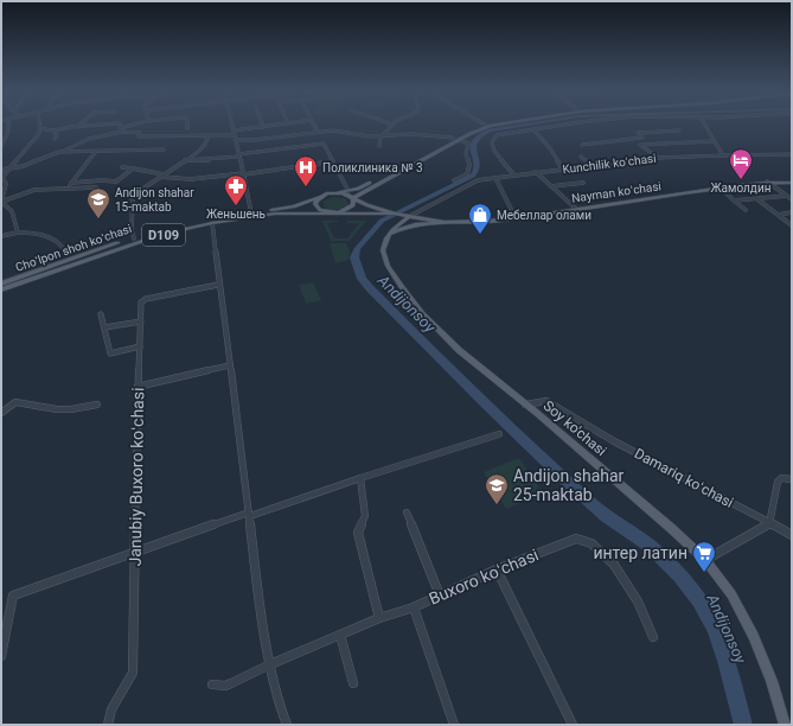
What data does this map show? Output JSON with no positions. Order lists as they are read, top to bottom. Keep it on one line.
{"streets":{"main road":["Nayman koʻchasi","D109","Choʻlpon shoh koʻchasi","Soy ko'chasi"],"street":["Kunchilik koʻchasi","Janubiy Buxoro koʻchasi","Damariq koʻchasi","Buxoro koʻchasi"]},"crossings":[["D109","Choʻlpon shoh koʻchasi"],["Soy ko'chasi","Damariq koʻchasi"]],"water":["Andijonsoy"],"places":{"hotel":["Жамолдин"],"hospital":["Поликлиника № 3"],"pharmacy":["Женьшень"],"school or university":["Andijon shahar 15-maktab","Andijon shahar 25-maktab"],"shop":["Мебеллар олами"],"supermarket":["интер латин"]}}
